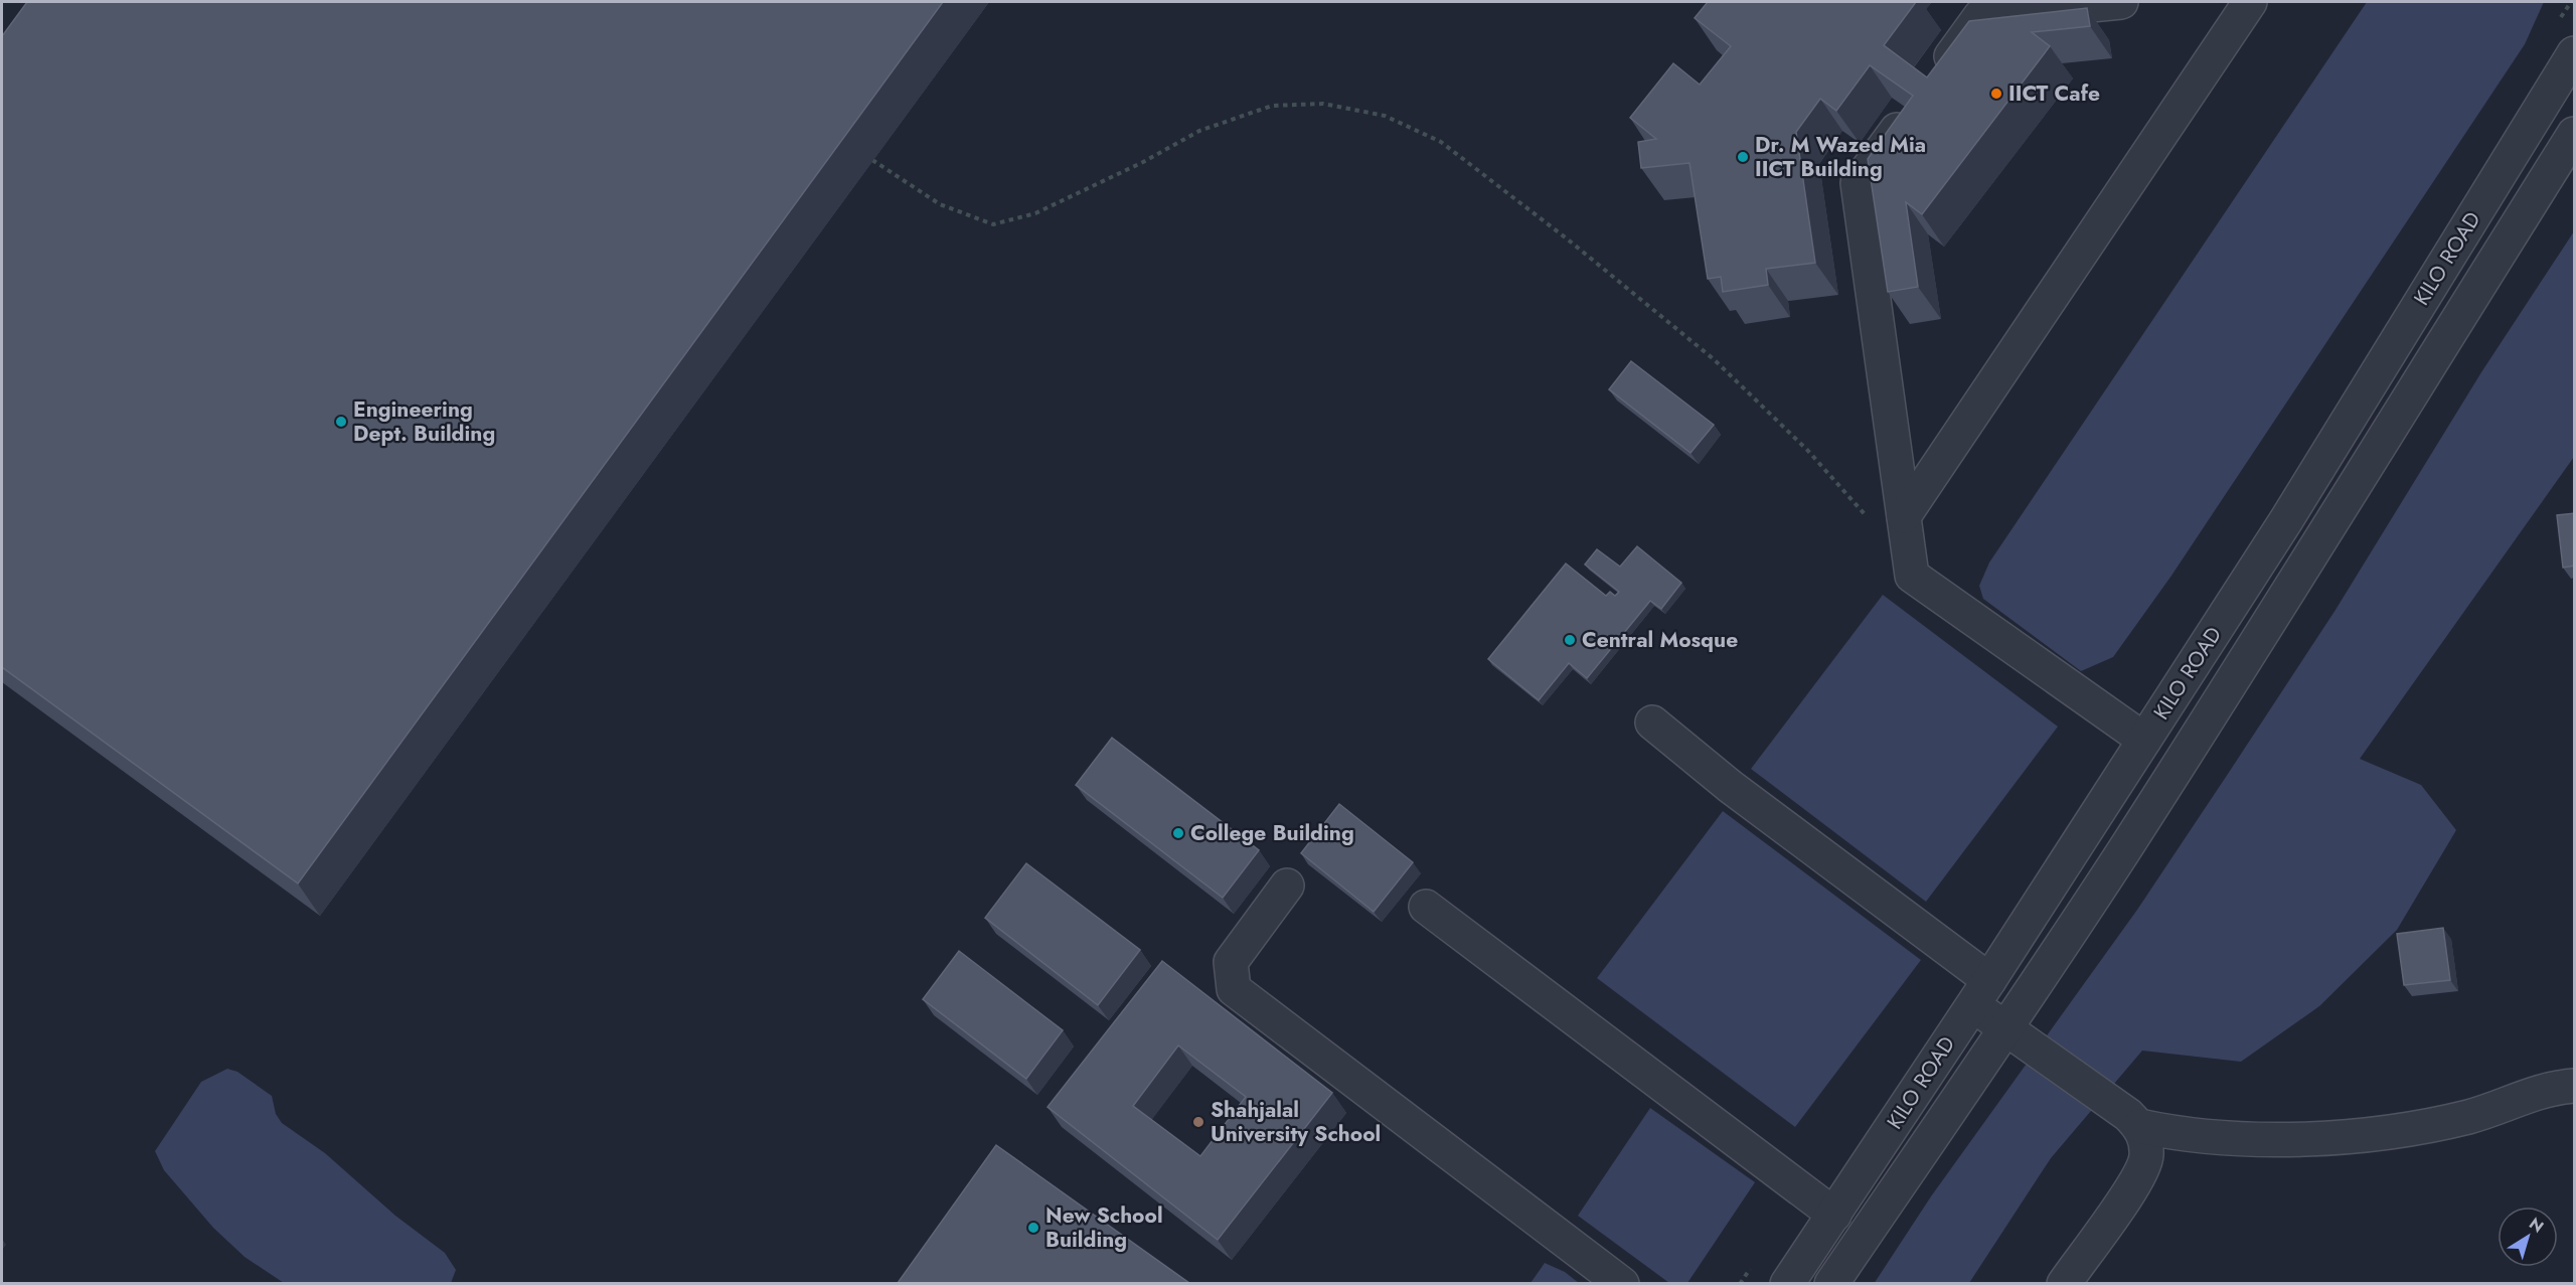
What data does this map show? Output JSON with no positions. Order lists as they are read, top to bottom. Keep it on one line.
{"streets":{"street":["KILO ROAD"]},"places":["IICT Cafe","Dr. M Wazed Mia IICT Building","Engineering Dept. Building","Central Mosque","College Building","Shahjalal University School","New School Building"],"north":"top right"}
